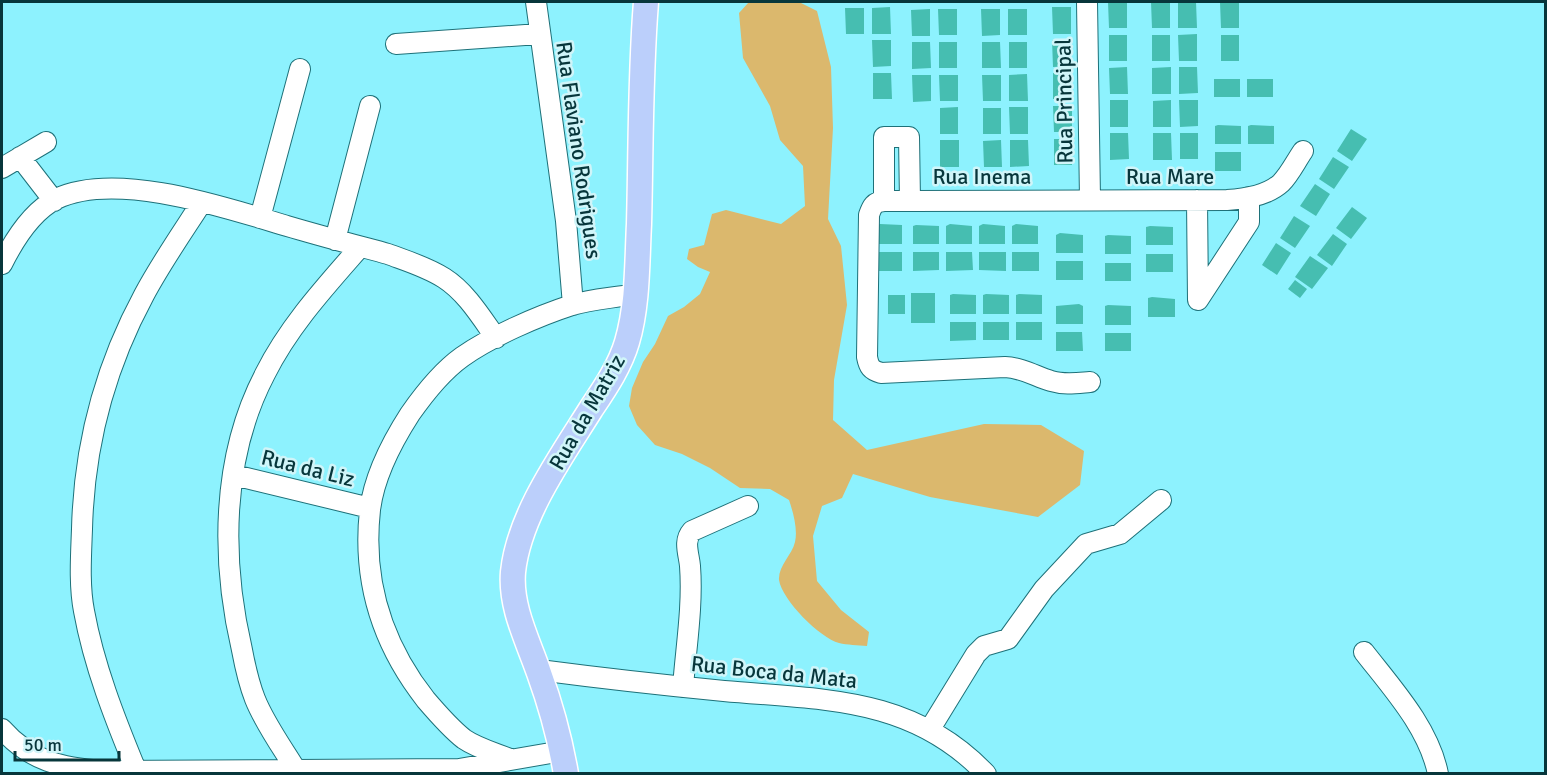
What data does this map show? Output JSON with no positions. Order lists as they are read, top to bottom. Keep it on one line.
{"streets":{"main road":["Rua da Matriz"],"street":["Rua Principal","Rua Flaviano Rodrigues","Rua Inema","Rua Mare","Rua da Liz","Rua Boca da Mata"]},"crossings":[["Rua Principal","Rua Inema"],["Rua Principal","Rua Mare"],["Rua Inema","Rua Mare"],["Rua da Matriz","Rua Boca da Mata"]],"scale_bar":"50 m"}
